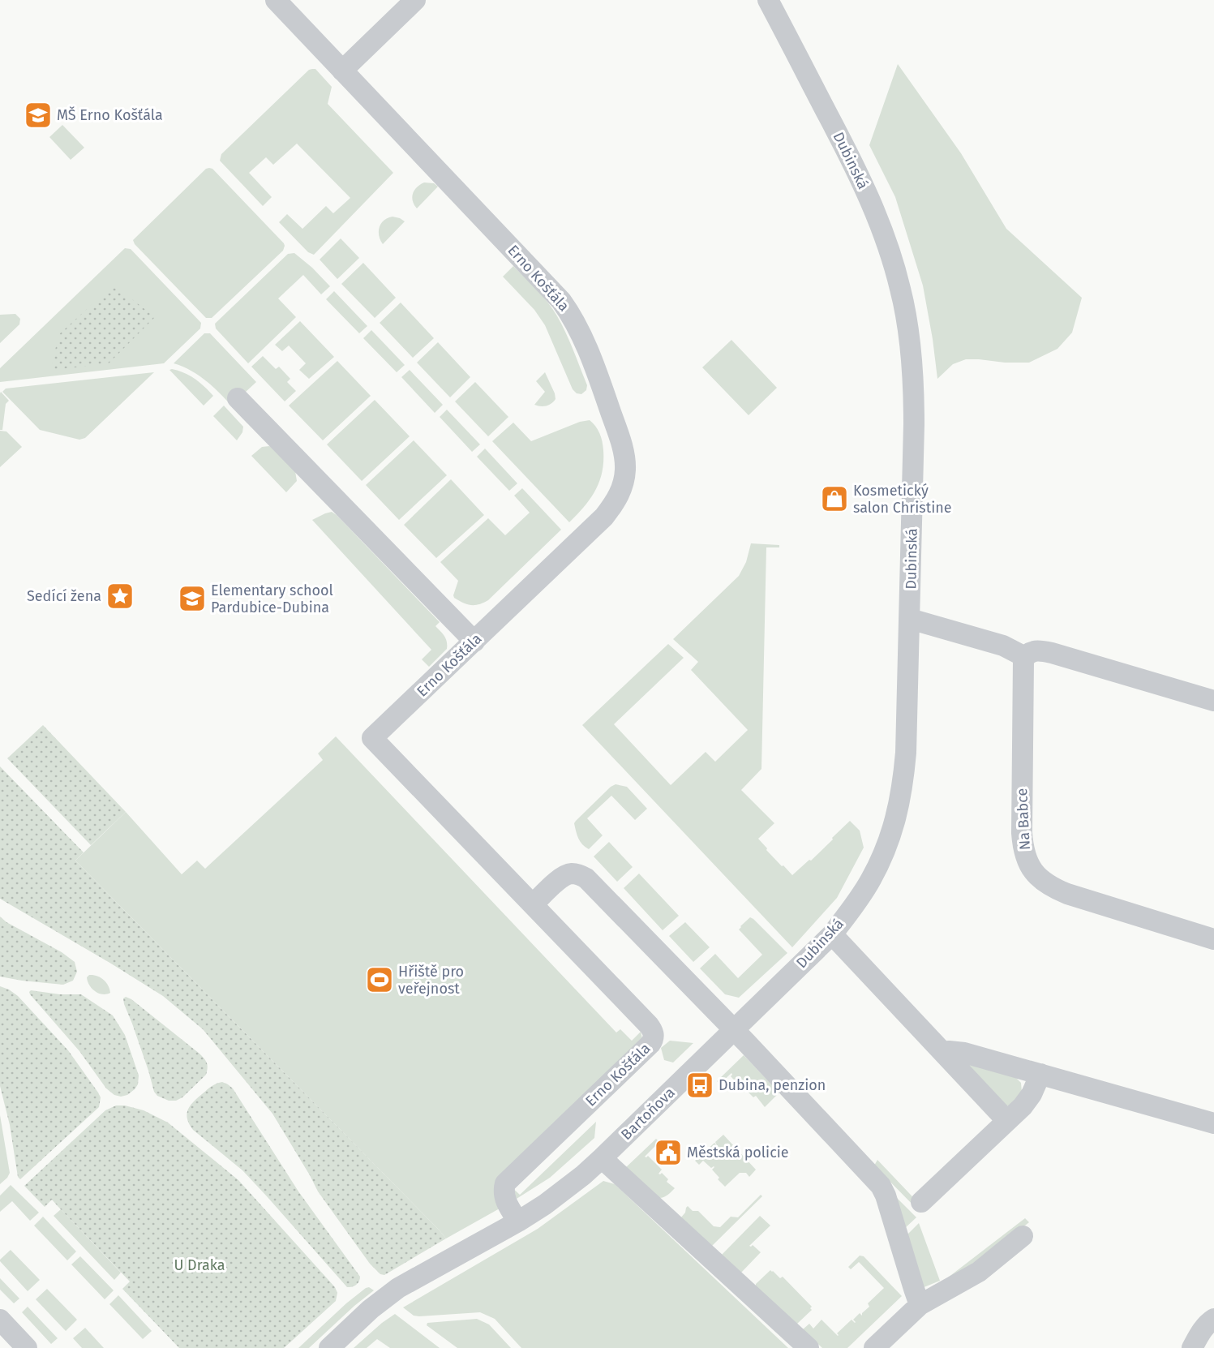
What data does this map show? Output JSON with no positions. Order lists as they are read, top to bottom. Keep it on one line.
{"streets":{"street":["Dubinská","Erno Košťála","Na Babce","Bartoňova"]},"crossings":[["Dubinská","Bartoňova"],["Erno Košťála","Bartoňova"]],"parks":["U Draka"],"places":{"school or university":["MŠ Erno Košťála","Elementary school Pardubice-Dubina"],"shop":["Kosmetický salon Christine"],"place":["Sedící žena"],"sports":["Hřiště pro veřejnost"],"bus stop":["Dubina, penzion"],"public building":["Městská policie"]}}
